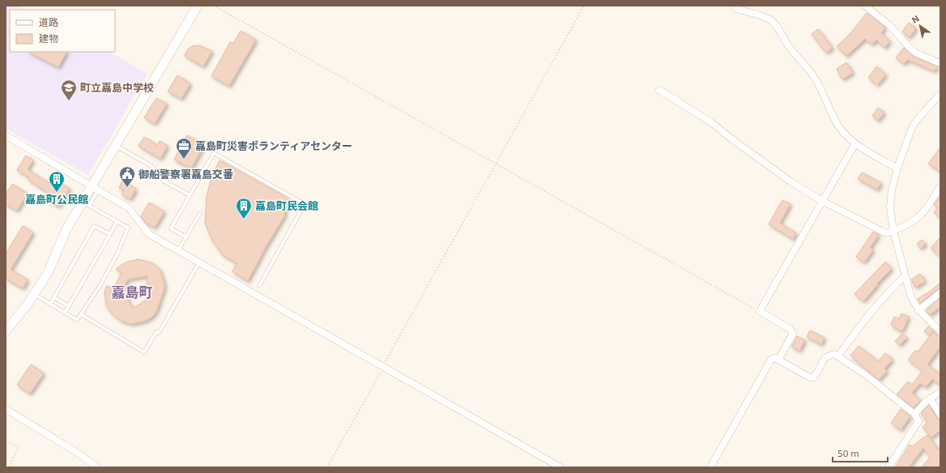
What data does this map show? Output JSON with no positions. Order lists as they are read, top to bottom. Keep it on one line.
{"districts":["嘉島町"],"places":{"school or university":["町立嘉島中学校"],"office":["嘉島町災害ボランティアセンター"],"public building":["御船警察署嘉島交番"],"building":["嘉島町公民館","嘉島町民会館"]},"legend":["道路","建物"],"scale_bar":"50 m","north":"top left"}
